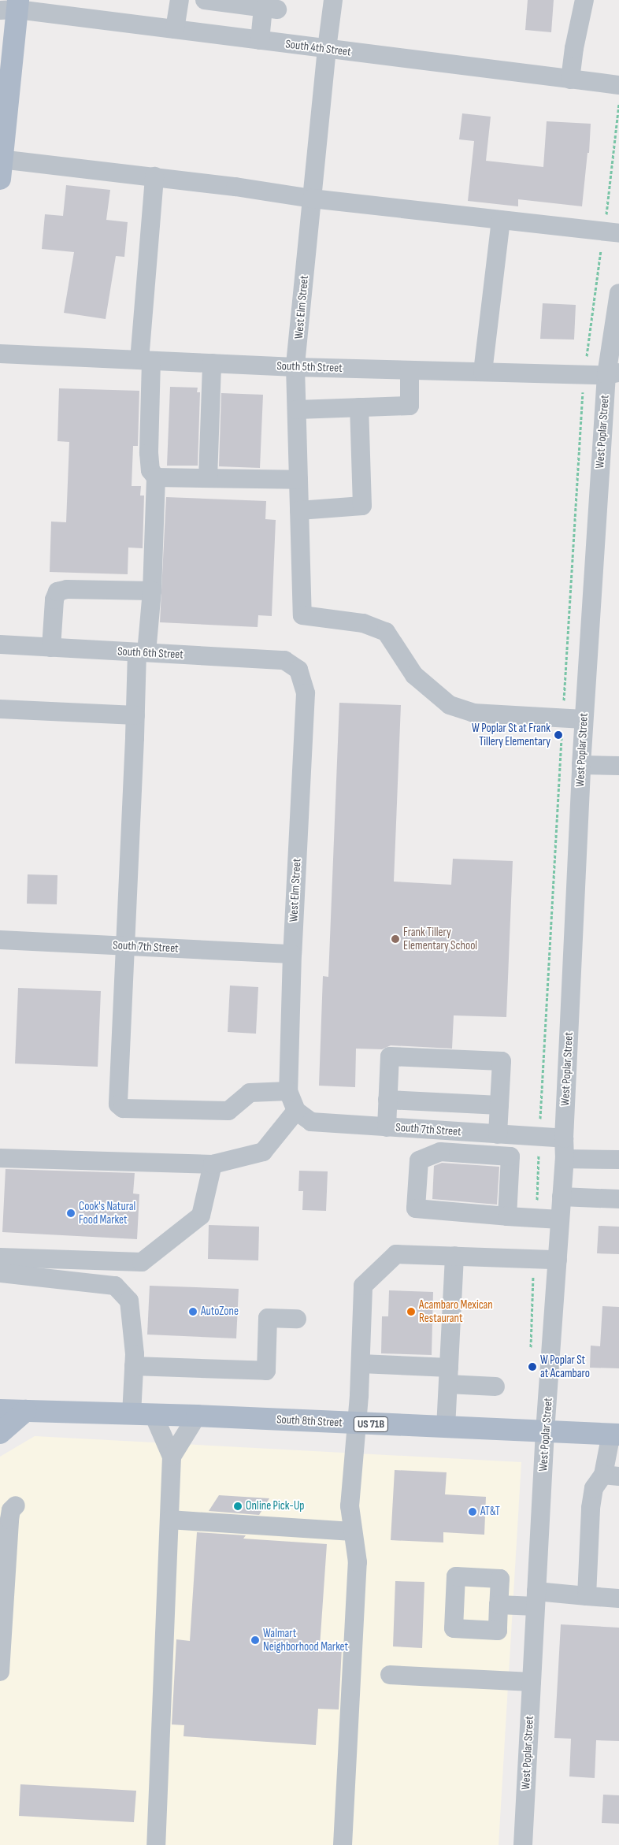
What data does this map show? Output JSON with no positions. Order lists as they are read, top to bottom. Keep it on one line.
{"streets":{"main road":["South 8th Street","US 71B"],"street":["South 4th Street","West Elm Street","South 5th Street","West Poplar Street","South 6th Street","South 7th Street"]},"crossings":[["South 4th Street","West Elm Street"],["West Elm Street","South 5th Street"],["West Elm Street","West Poplar Street"],["West Elm Street","South 6th Street"],["West Elm Street","South 7th Street"],["South 5th Street","West Poplar Street"],["West Poplar Street","South 7th Street"],["West Poplar Street","South 8th Street"]],"places":["W Poplar St at Frank Tillery Elementary","Frank Tillery Elementary School","Cook's Natural Food Market","AutoZone","Acambaro Mexican Restaurant","W Poplar St at Acambaro","Online Pick-Up","AT&T","Walmart Neighborhood Market"]}
